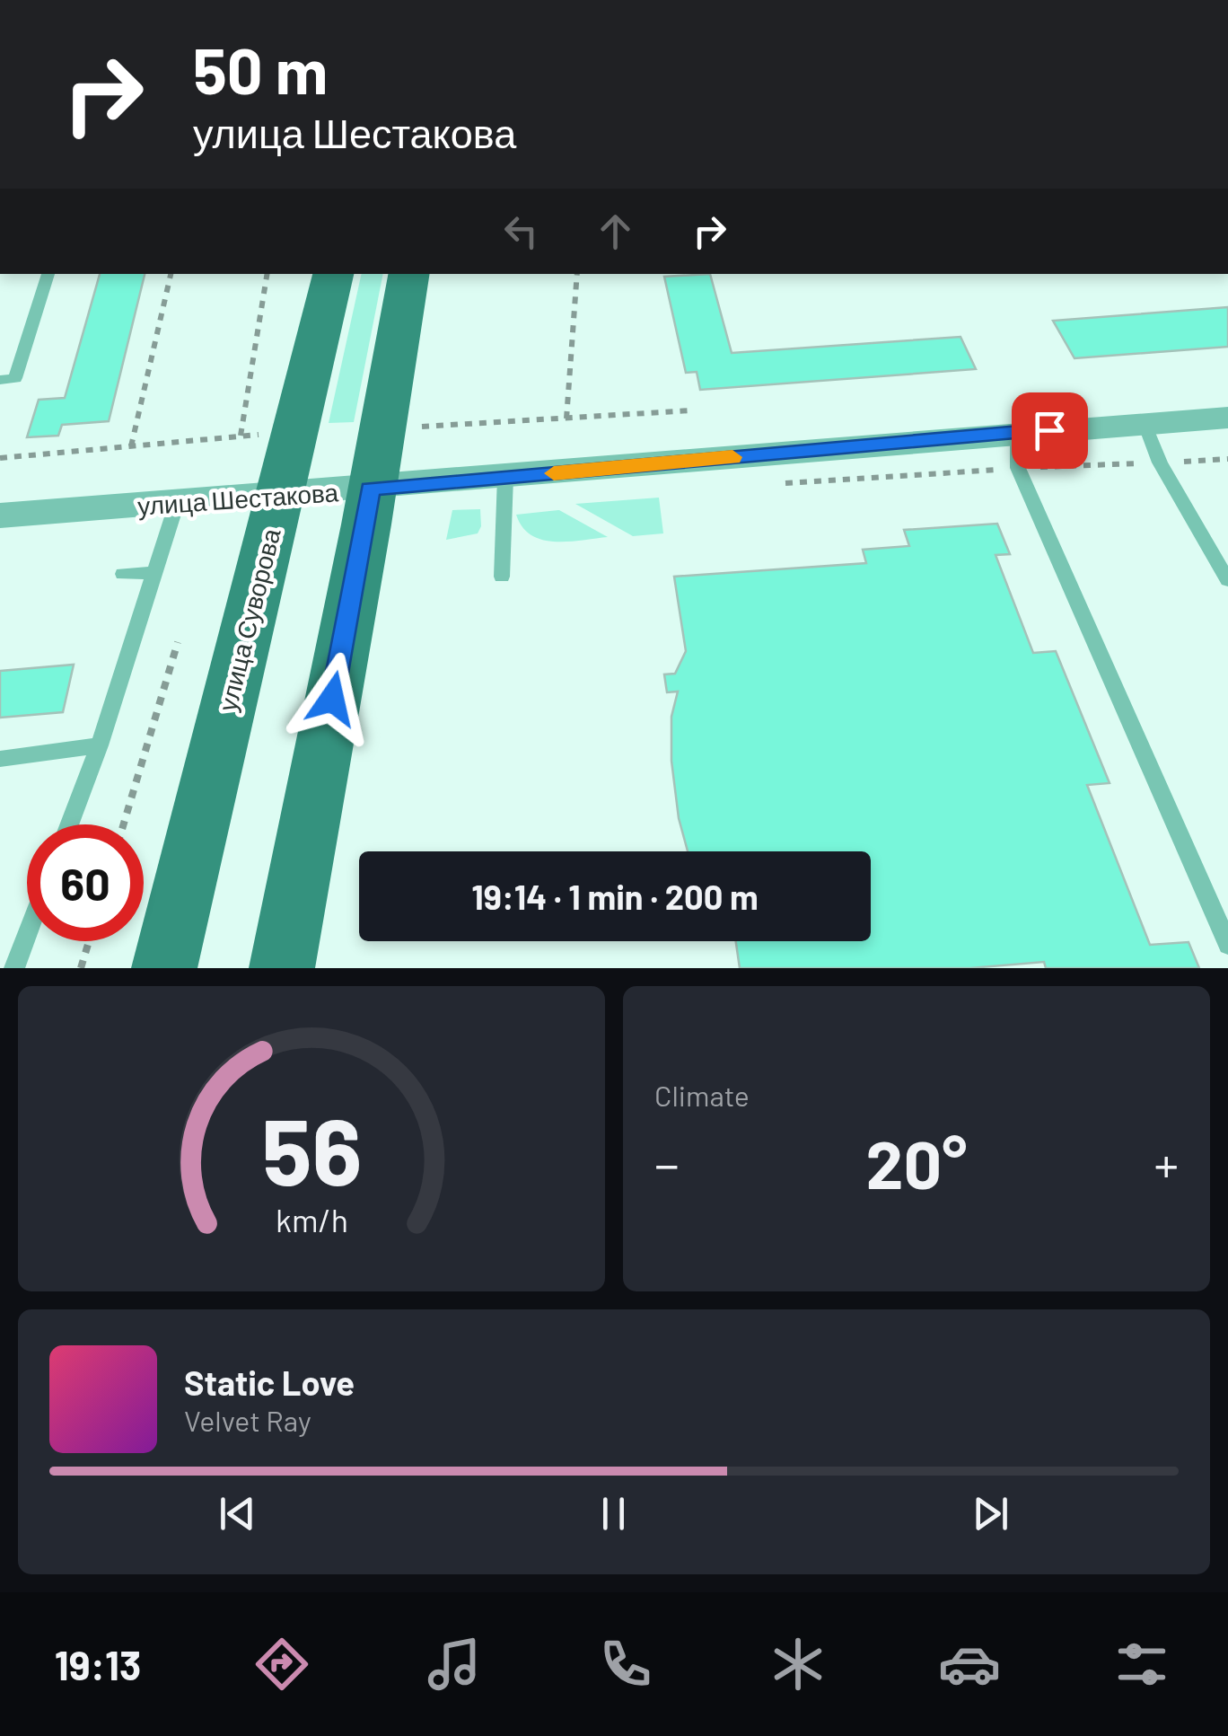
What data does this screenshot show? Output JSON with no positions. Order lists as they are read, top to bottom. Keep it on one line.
{"streets":{"main road":["улица Суворова"],"street":["улица Шестакова"]},"crossings":[["улица Шестакова","улица Суворова"]],"page":{"turn":["50 m","улица Шестакова"],"limit":"60","trip":"19:14 · 1 min · 200 m","tile":"Climate","heat":["−","20°","+"],"song":["Static Love","Velvet Ray"],"tabs":"19:13","gauge":["56","km/h"]}}
